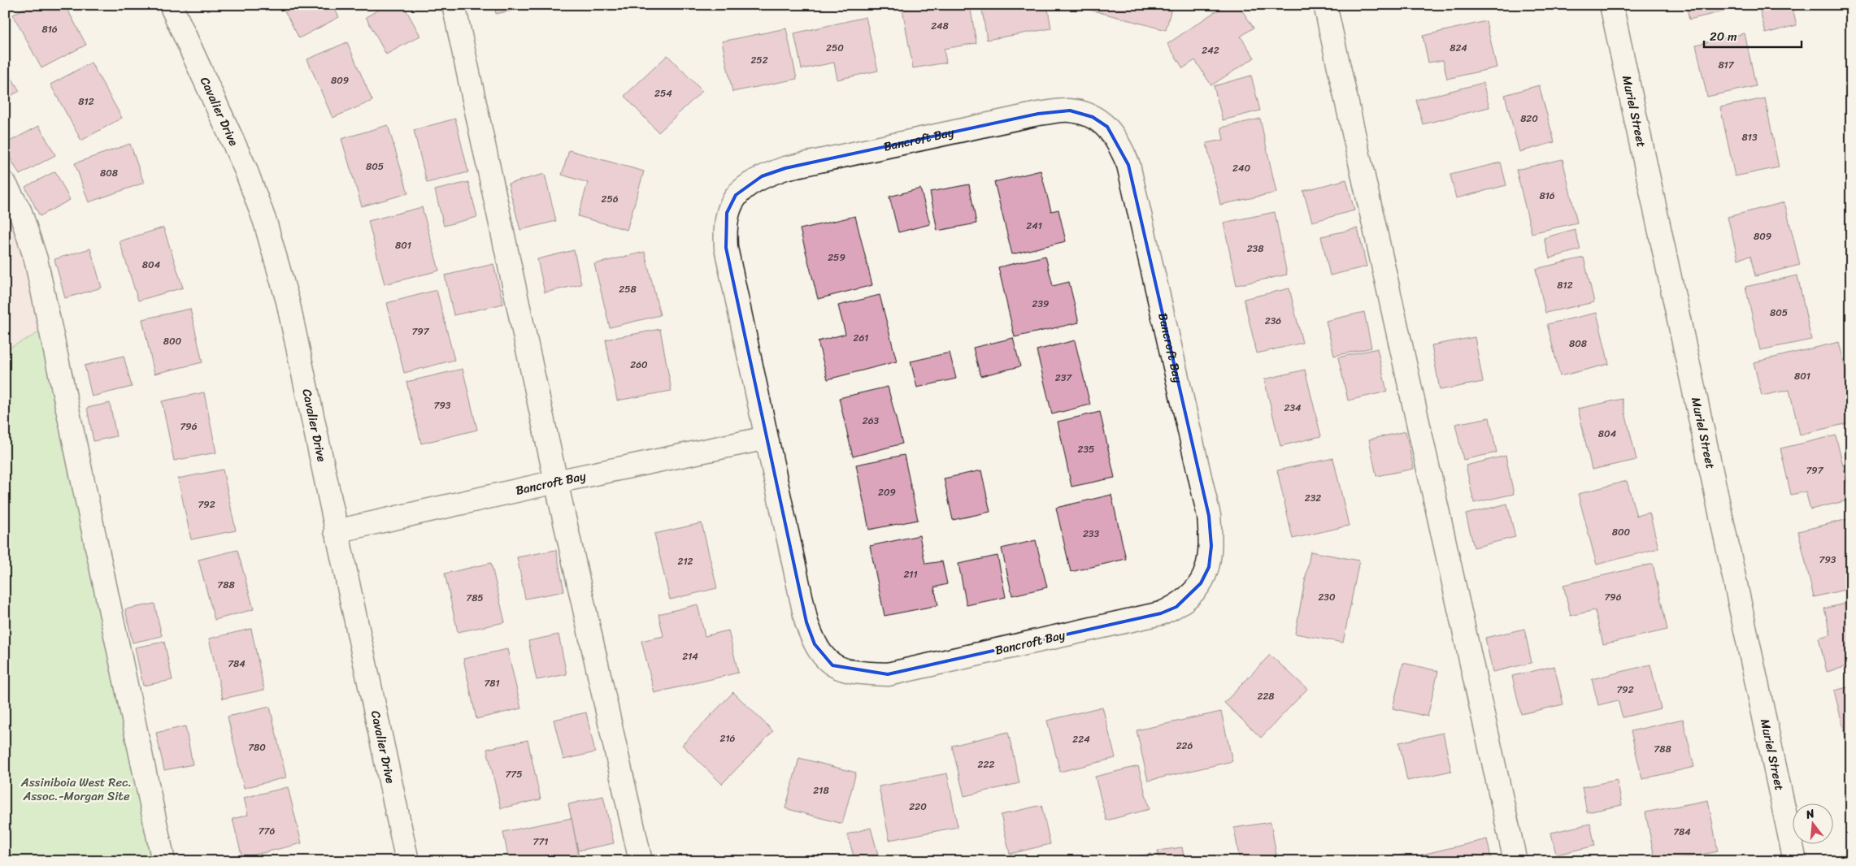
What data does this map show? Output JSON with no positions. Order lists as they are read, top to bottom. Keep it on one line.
{"streets":{"street":["Cavalier Drive","Muriel Street","Bancroft Bay"]},"crossings":[["Cavalier Drive","Bancroft Bay"]],"parks":["Assiniboia West Rec. Assoc.-Morgan Site"],"house_numbers":["248","816","250","824","242","252","817","809","254","812","820","813","805","240","808","816","256","241","809","801","238","259","804","812","258","239","805","236","797","261","800","808","260","801","237","793","234","263","796","804","235","797","209","232","792","800","233","793","212","211","788","230","796","785","214","784","781","792","228","216","224","226","780","788","222","775","218","220","776","784","771"],"scale_bar":"20 m","north":"top"}
